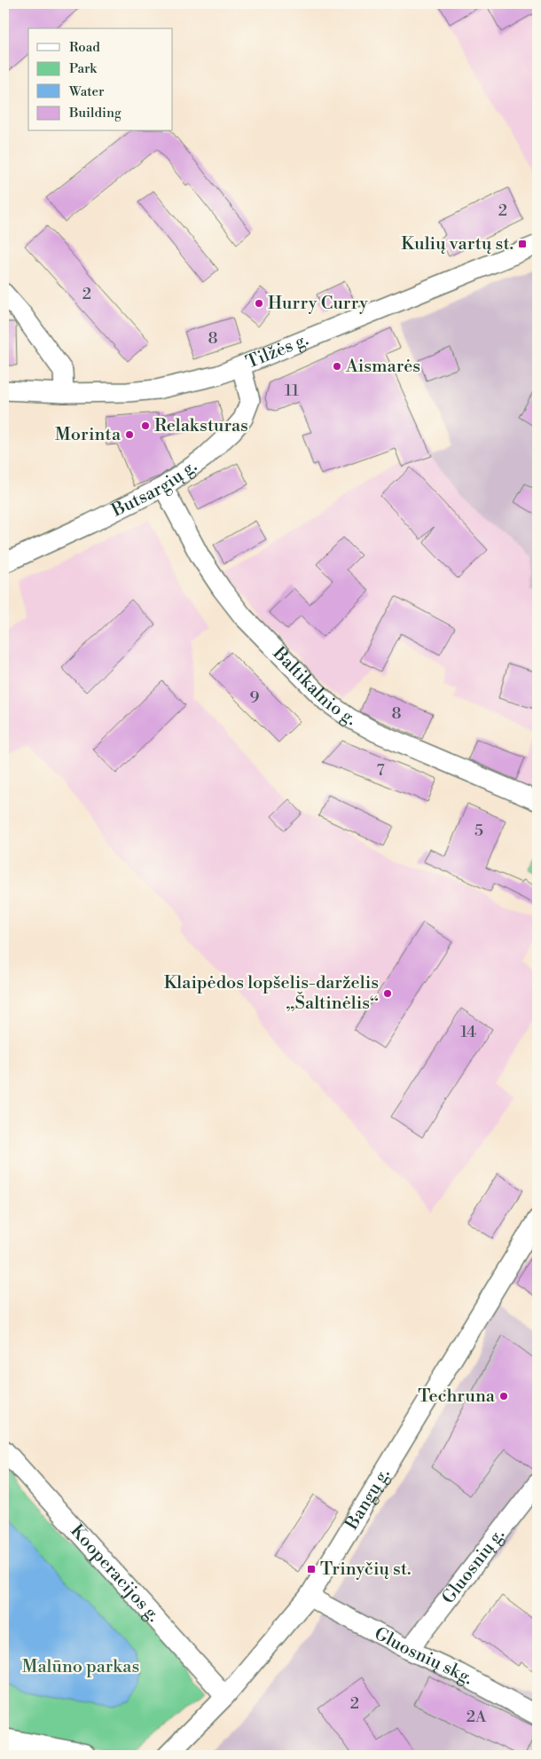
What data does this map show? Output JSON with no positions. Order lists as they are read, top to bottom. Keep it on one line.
{"streets":{"street":["Tilžės g.","Butsargių g.","Baltikalnio g.","Bangų g.","Gluosnių g.","Kooperacijos g.","Gluosnių skg."]},"crossings":[["Tilžės g.","Butsargių g."],["Butsargių g.","Baltikalnio g."],["Bangų g.","Kooperacijos g."],["Bangų g.","Gluosnių skg."],["Gluosnių g.","Gluosnių skg."]],"parks":["Malūno parkas"],"places":{"transit":["Kulių vartų st.","Trinyčių st."],"other":["Hurry Curry","Aismarės","Relaksturas","Morinta","Klaipėdos lopšelis-darželis „Šaltinėlis“","Techruna"]},"house_numbers":["2","2","8","11","9","8","7","5","14","2","2A"],"legend":["Road","Park","Water","Building"]}
